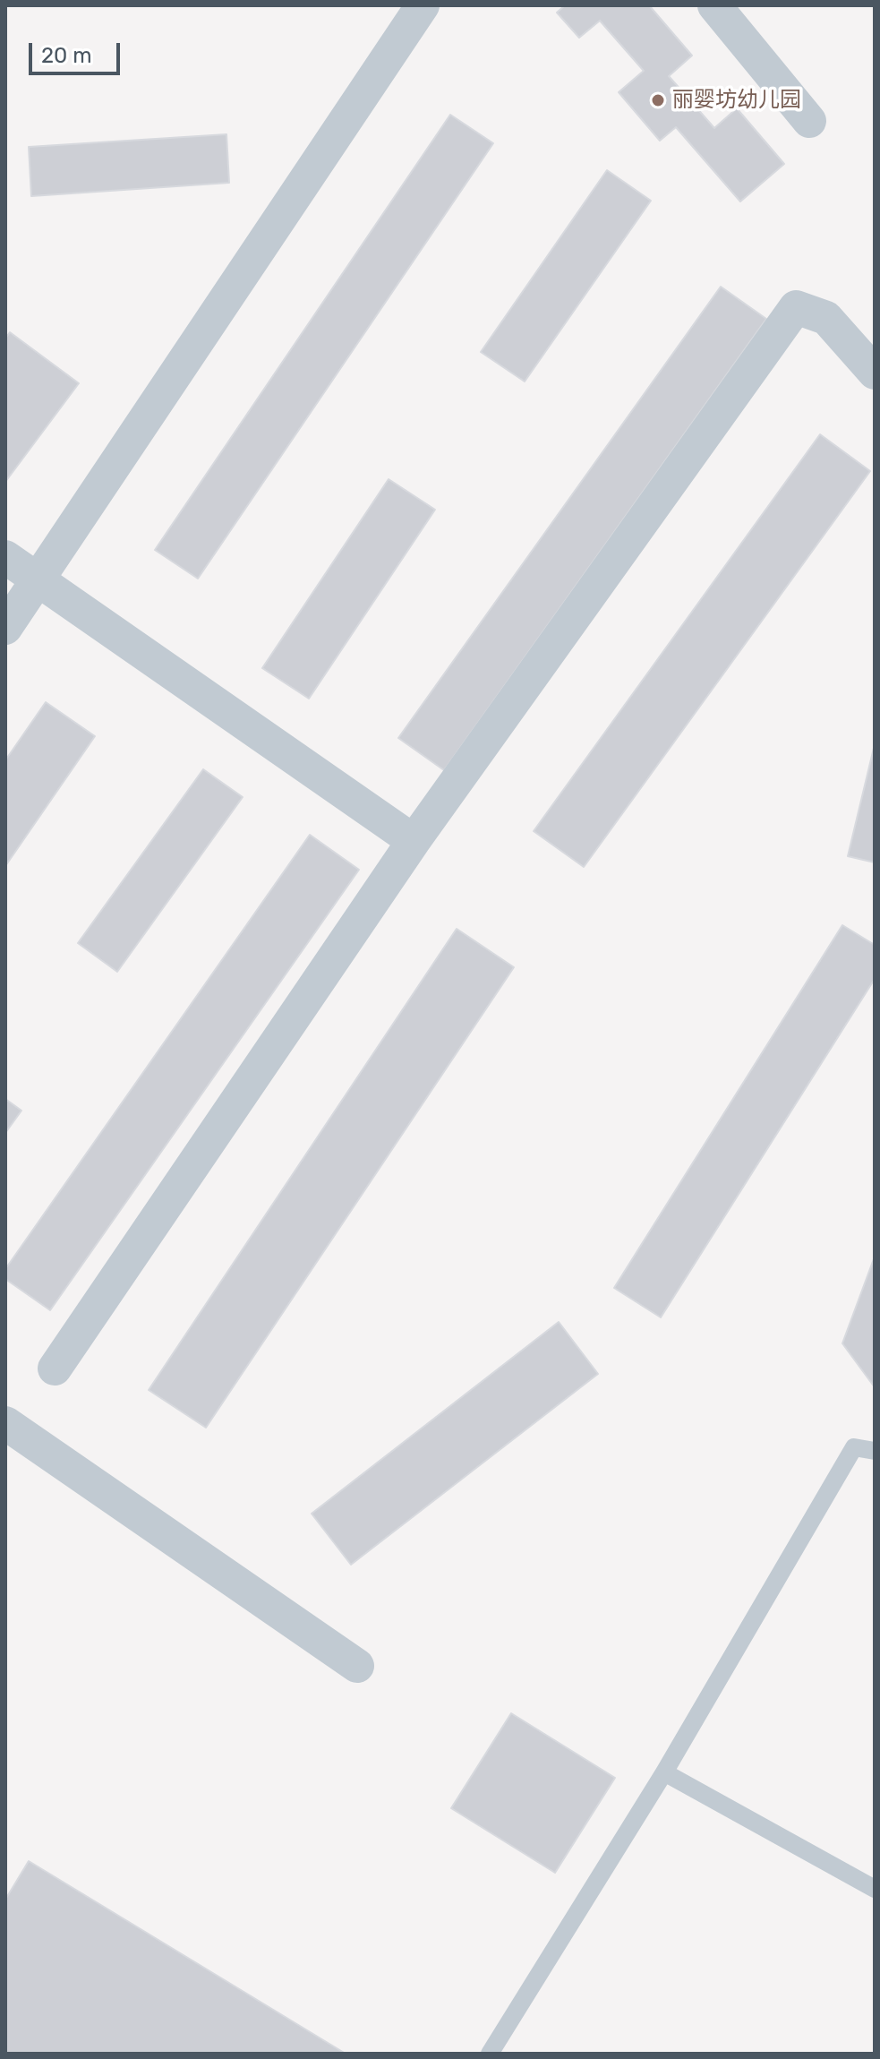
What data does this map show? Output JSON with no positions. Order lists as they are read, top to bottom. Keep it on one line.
{"places":["丽婴坊幼儿园"],"scale_bar":"20 m"}
